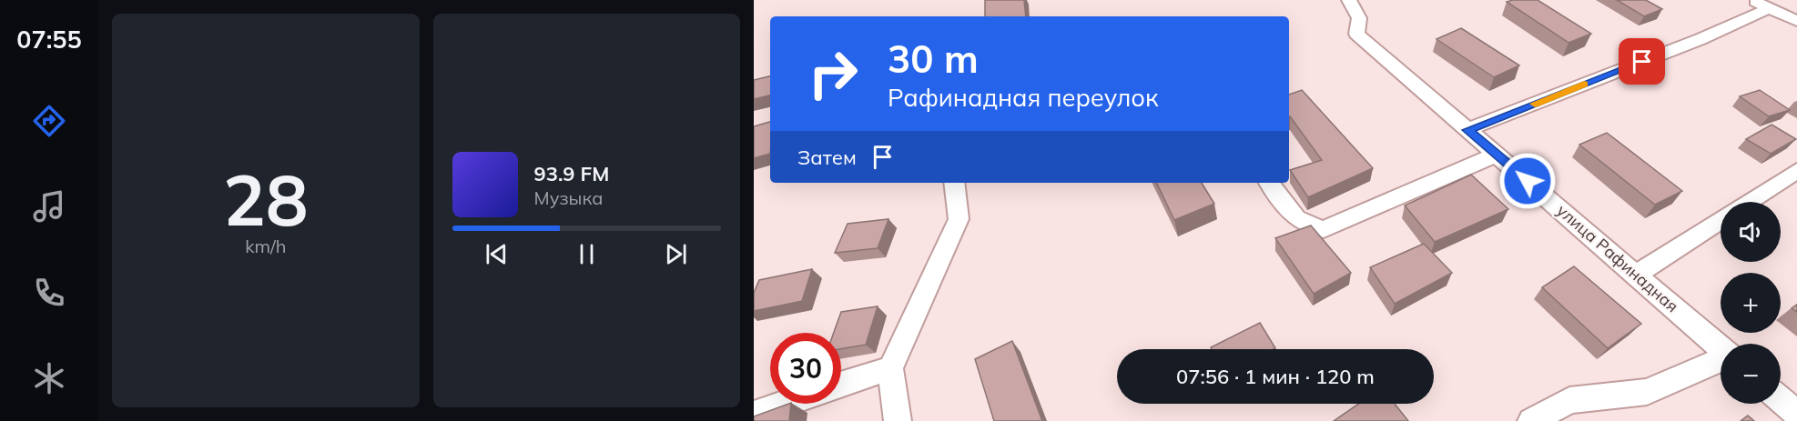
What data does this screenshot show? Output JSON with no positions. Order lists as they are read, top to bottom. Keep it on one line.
{"streets":{"street":["улица Рафинадная"]},"page":{"tabs":"07:55","tile":["28","km/h"],"turn":["30 m","Рафинадная переулок"],"then":"Затем","song":["93.9 FM","Музыка"],"map_buttons":["+","−"],"limit":"30","trip":"07:56 · 1 мин · 120 m"}}
